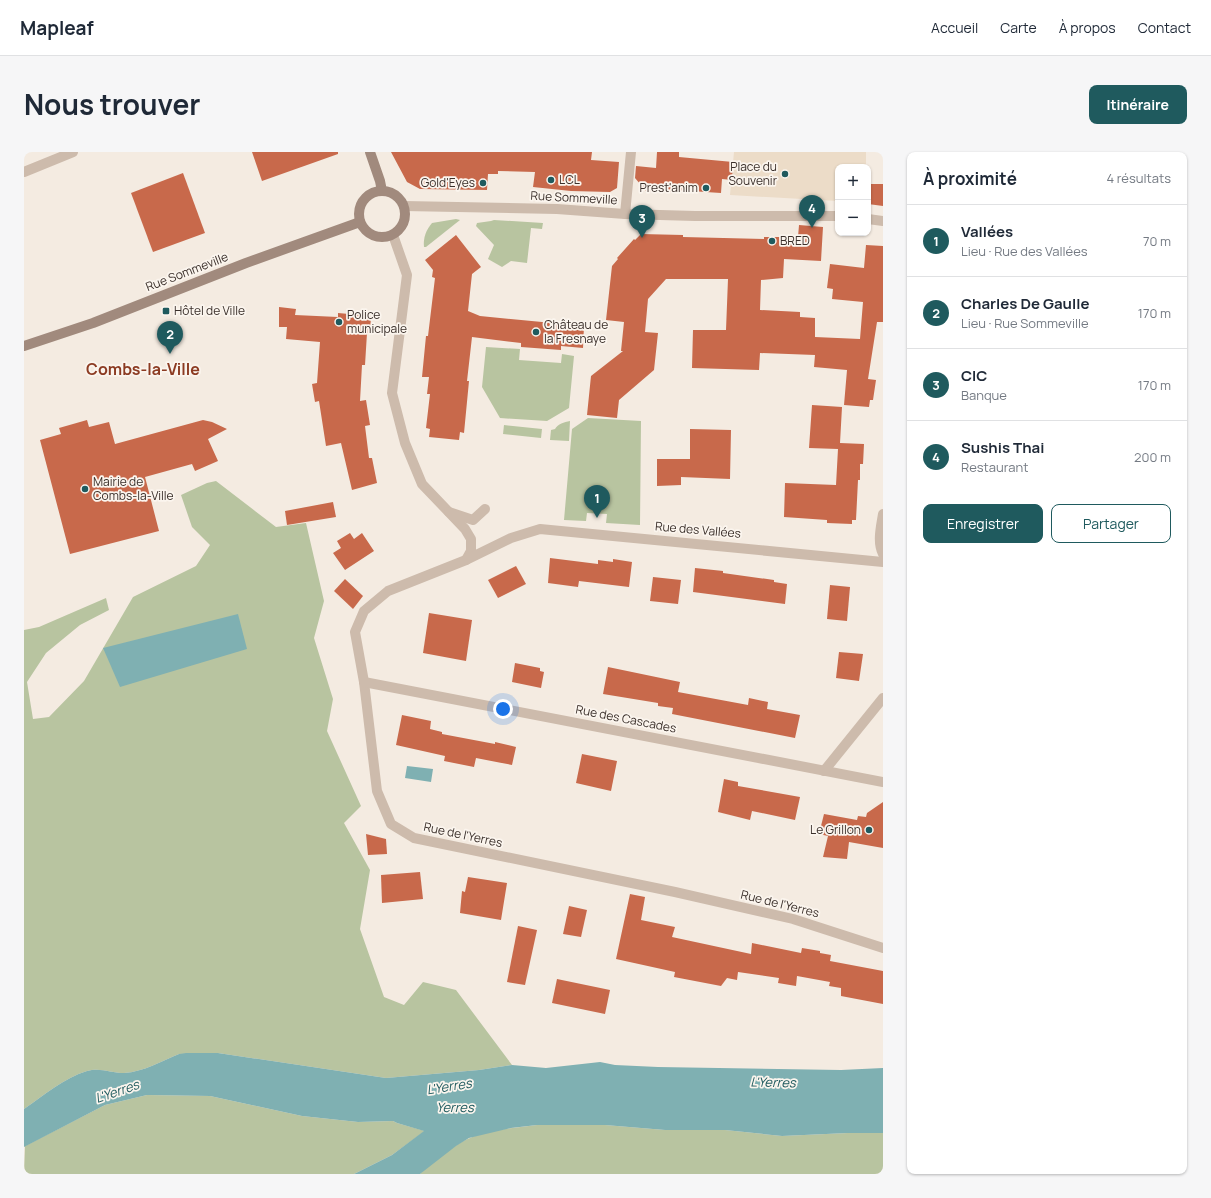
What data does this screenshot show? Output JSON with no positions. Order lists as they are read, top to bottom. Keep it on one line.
{"streets":{"main road":["Rue Sommeville"],"street":["Rue des Vallées","Rue des Cascades","Rue de l'Yerres"]},"crossings":[["Rue des Vallées","Rue de l'Yerres"],["Rue des Cascades","Rue de l'Yerres"]],"districts":["Combs-la-Ville"],"water":["L'Yerres","Yerres"],"places":{"other":["Place du Souvenir","LCL","Gold'Eyes","Prest'anim","BRED","Police municipale","Château de la Fresnaye","Mairie de Combs-la-Ville","Le Grillon"],"transit":["Hôtel de Ville"]},"page":{"header":"Mapleaf","nav":["Accueil","Carte","À propos","Contact"],"title":"Nous trouver","buttons":["Itinéraire",["Enregistrer","Partager"]],"heading":["À proximité","4 résultats"],"map_buttons":["+","−"],"pins":["4","3","2","1"],"list":[{"mark":"1","name":"Vallées","note":"Lieu · Rue des Vallées","value":"70 m"},{"mark":"2","name":"Charles De Gaulle","note":"Lieu · Rue Sommeville","value":"170 m"},{"mark":"3","name":"CIC","note":"Banque","value":"170 m"},{"mark":"4","name":"Sushis Thai","note":"Restaurant","value":"200 m"}]}}
